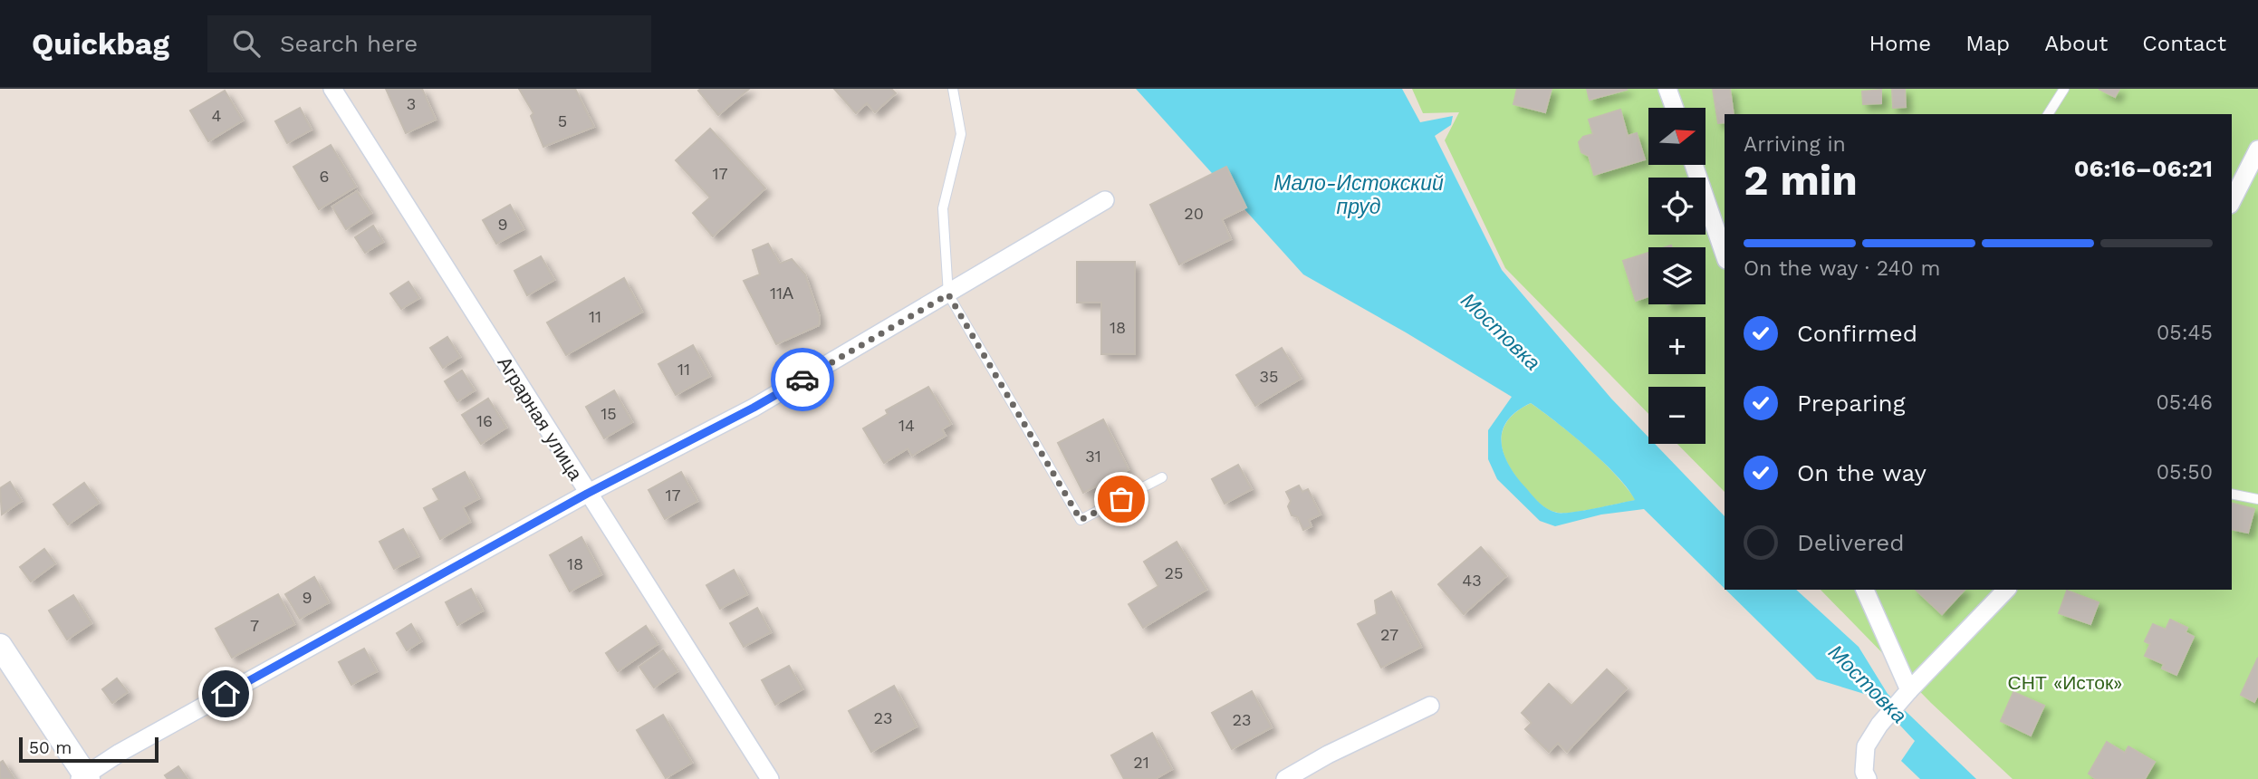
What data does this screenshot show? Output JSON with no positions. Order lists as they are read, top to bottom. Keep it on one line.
{"streets":{"street":["Аграрная улица"]},"water":["Мало-Истокский пруд","Мостовка"],"parks":["СНТ «Исток»"],"house_numbers":["3","4","5","17","6","20","9","11А","11","18","11","35","15","16","14","31","17","18","25","43","9","7","27","23","23","21"],"scale_bar":"50 m","north":"right","page":{"header":"Quickbag","search":"Search here","nav":["Home","Map","About","Contact"],"map_buttons":["+","−"],"heading":["2 min","Arriving in","06:16–06:21"],"bar":"On the way · 240 m","list":[["Confirmed","05:45"],["Preparing","05:46"],["On the way","05:50"],"Delivered"],"scale":"50 m"}}
